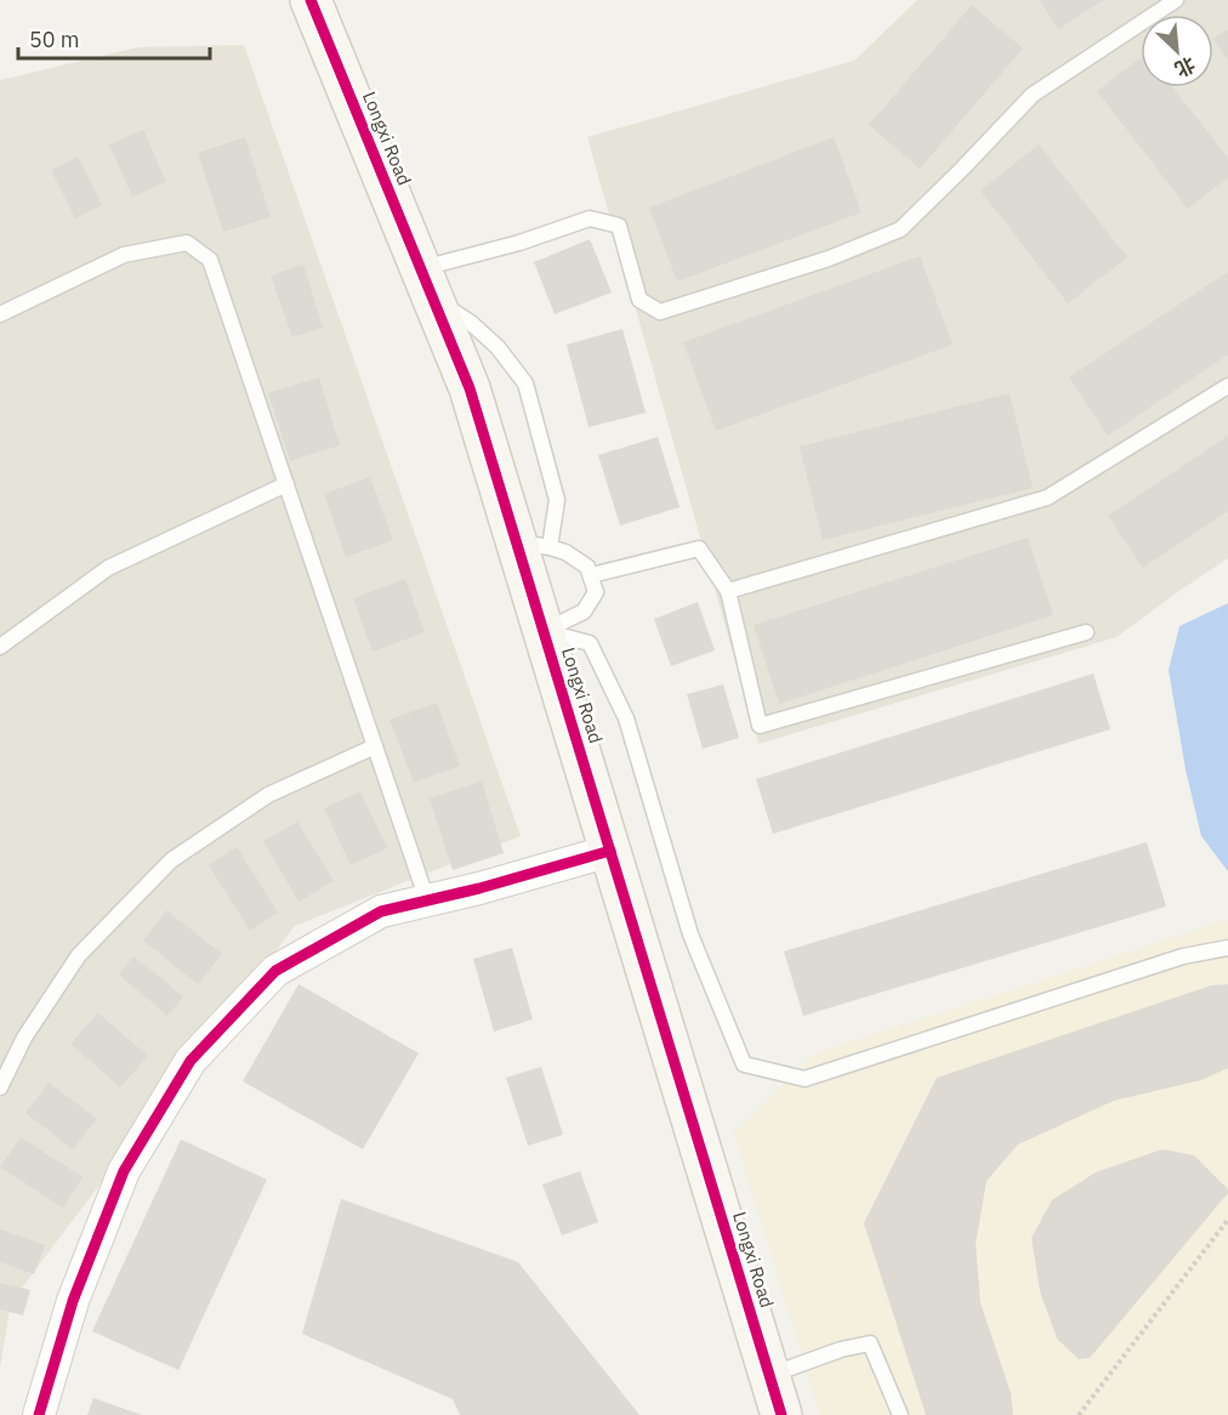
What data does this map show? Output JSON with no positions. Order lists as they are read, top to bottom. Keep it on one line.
{"streets":{"street":["Longxi Road"]},"scale_bar":"50 m","north":"bottom right"}
